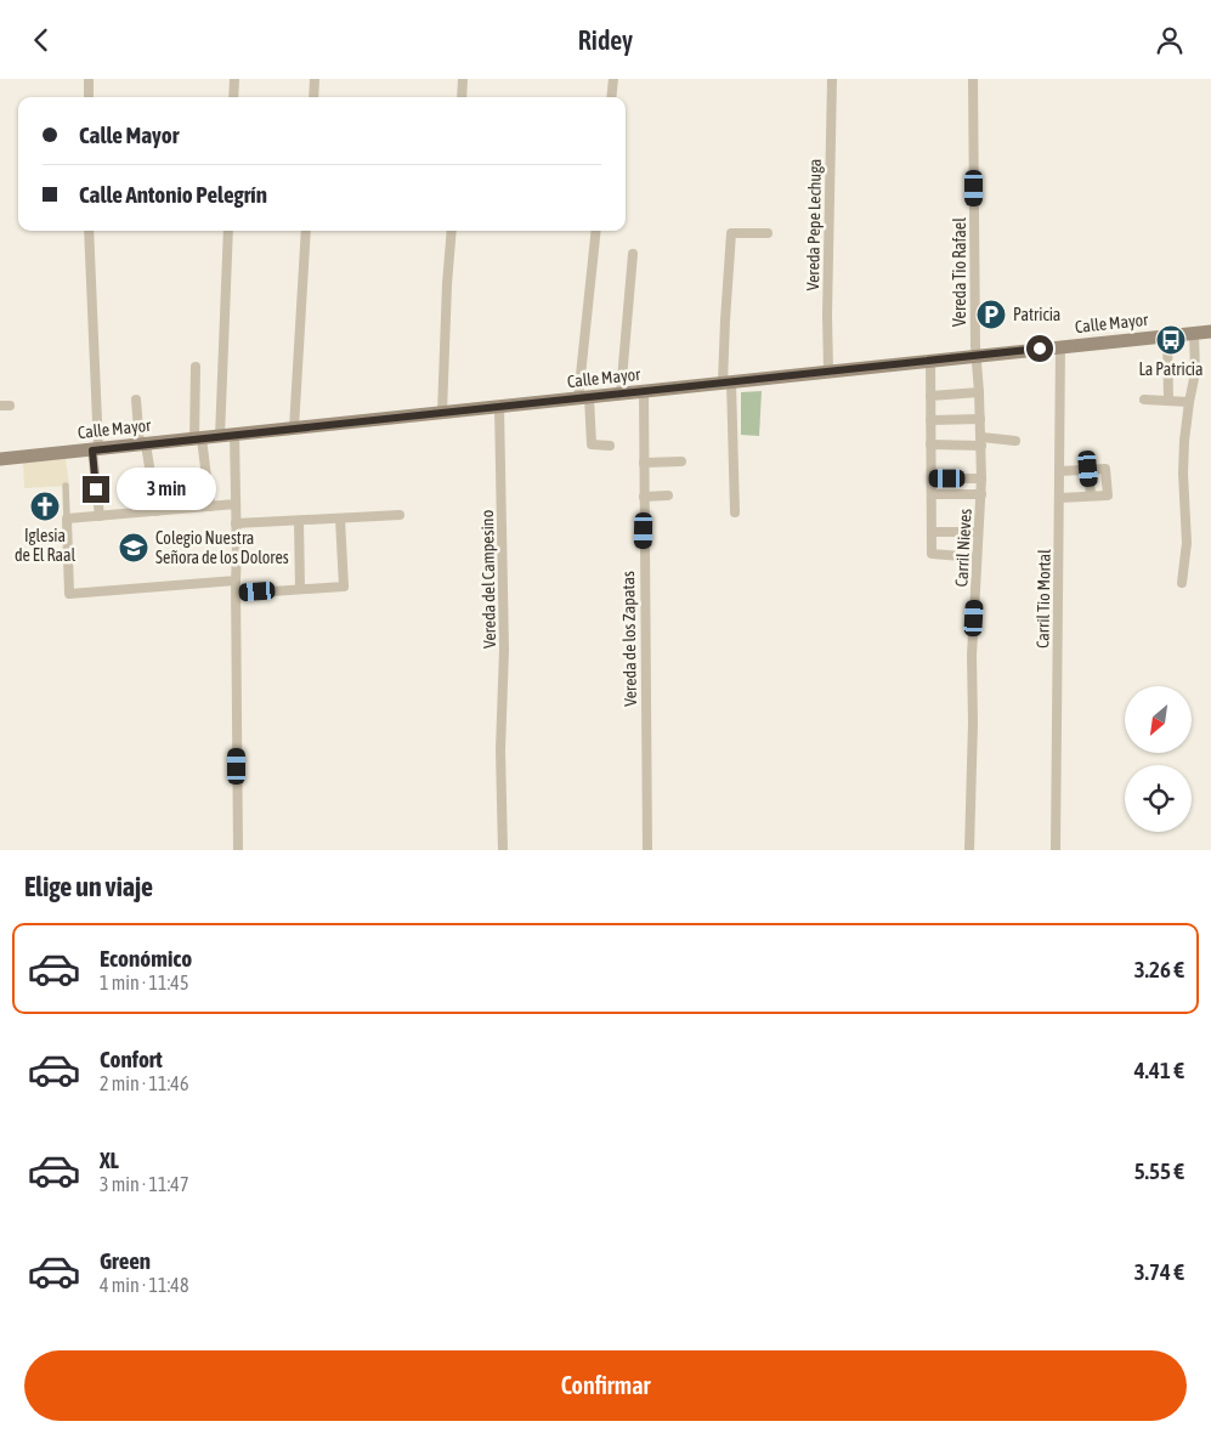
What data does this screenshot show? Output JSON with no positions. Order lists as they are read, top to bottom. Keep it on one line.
{"streets":{"main road":["Calle Mayor"],"street":["Vereda Pepe Lechuga","Vereda Tio Rafael","Carril Nieves","Vereda del Campesino","Carril Tio Mortal","Vereda de los Zapatas"]},"crossings":[["Vereda Pepe Lechuga","Calle Mayor"],["Vereda Tio Rafael","Calle Mayor"],["Vereda Tio Rafael","Carril Nieves"],["Calle Mayor","Carril Nieves"],["Calle Mayor","Vereda del Campesino"],["Calle Mayor","Carril Tio Mortal"],["Calle Mayor","Vereda de los Zapatas"]],"places":{"parking":["Patricia"],"bus stop":["La Patricia"],"church":["Iglesia de El Raal"],"school or university":["Colegio Nuestra Señora de los Dolores"]},"north":"bottom left","page":{"header":"Ridey","banner":["Calle Mayor","Calle Antonio Pelegrín"],"bubble":"3 min","heading":"Elige un viaje","list":[{"name":"Económico","note":"1 min · 11:45","value":"3.26 €"},{"name":"Confort","note":"2 min · 11:46","value":"4.41 €"},{"name":"XL","note":"3 min · 11:47","value":"5.55 €"},{"name":"Green","note":"4 min · 11:48","value":"3.74 €"}],"buttons":"Confirmar"}}
